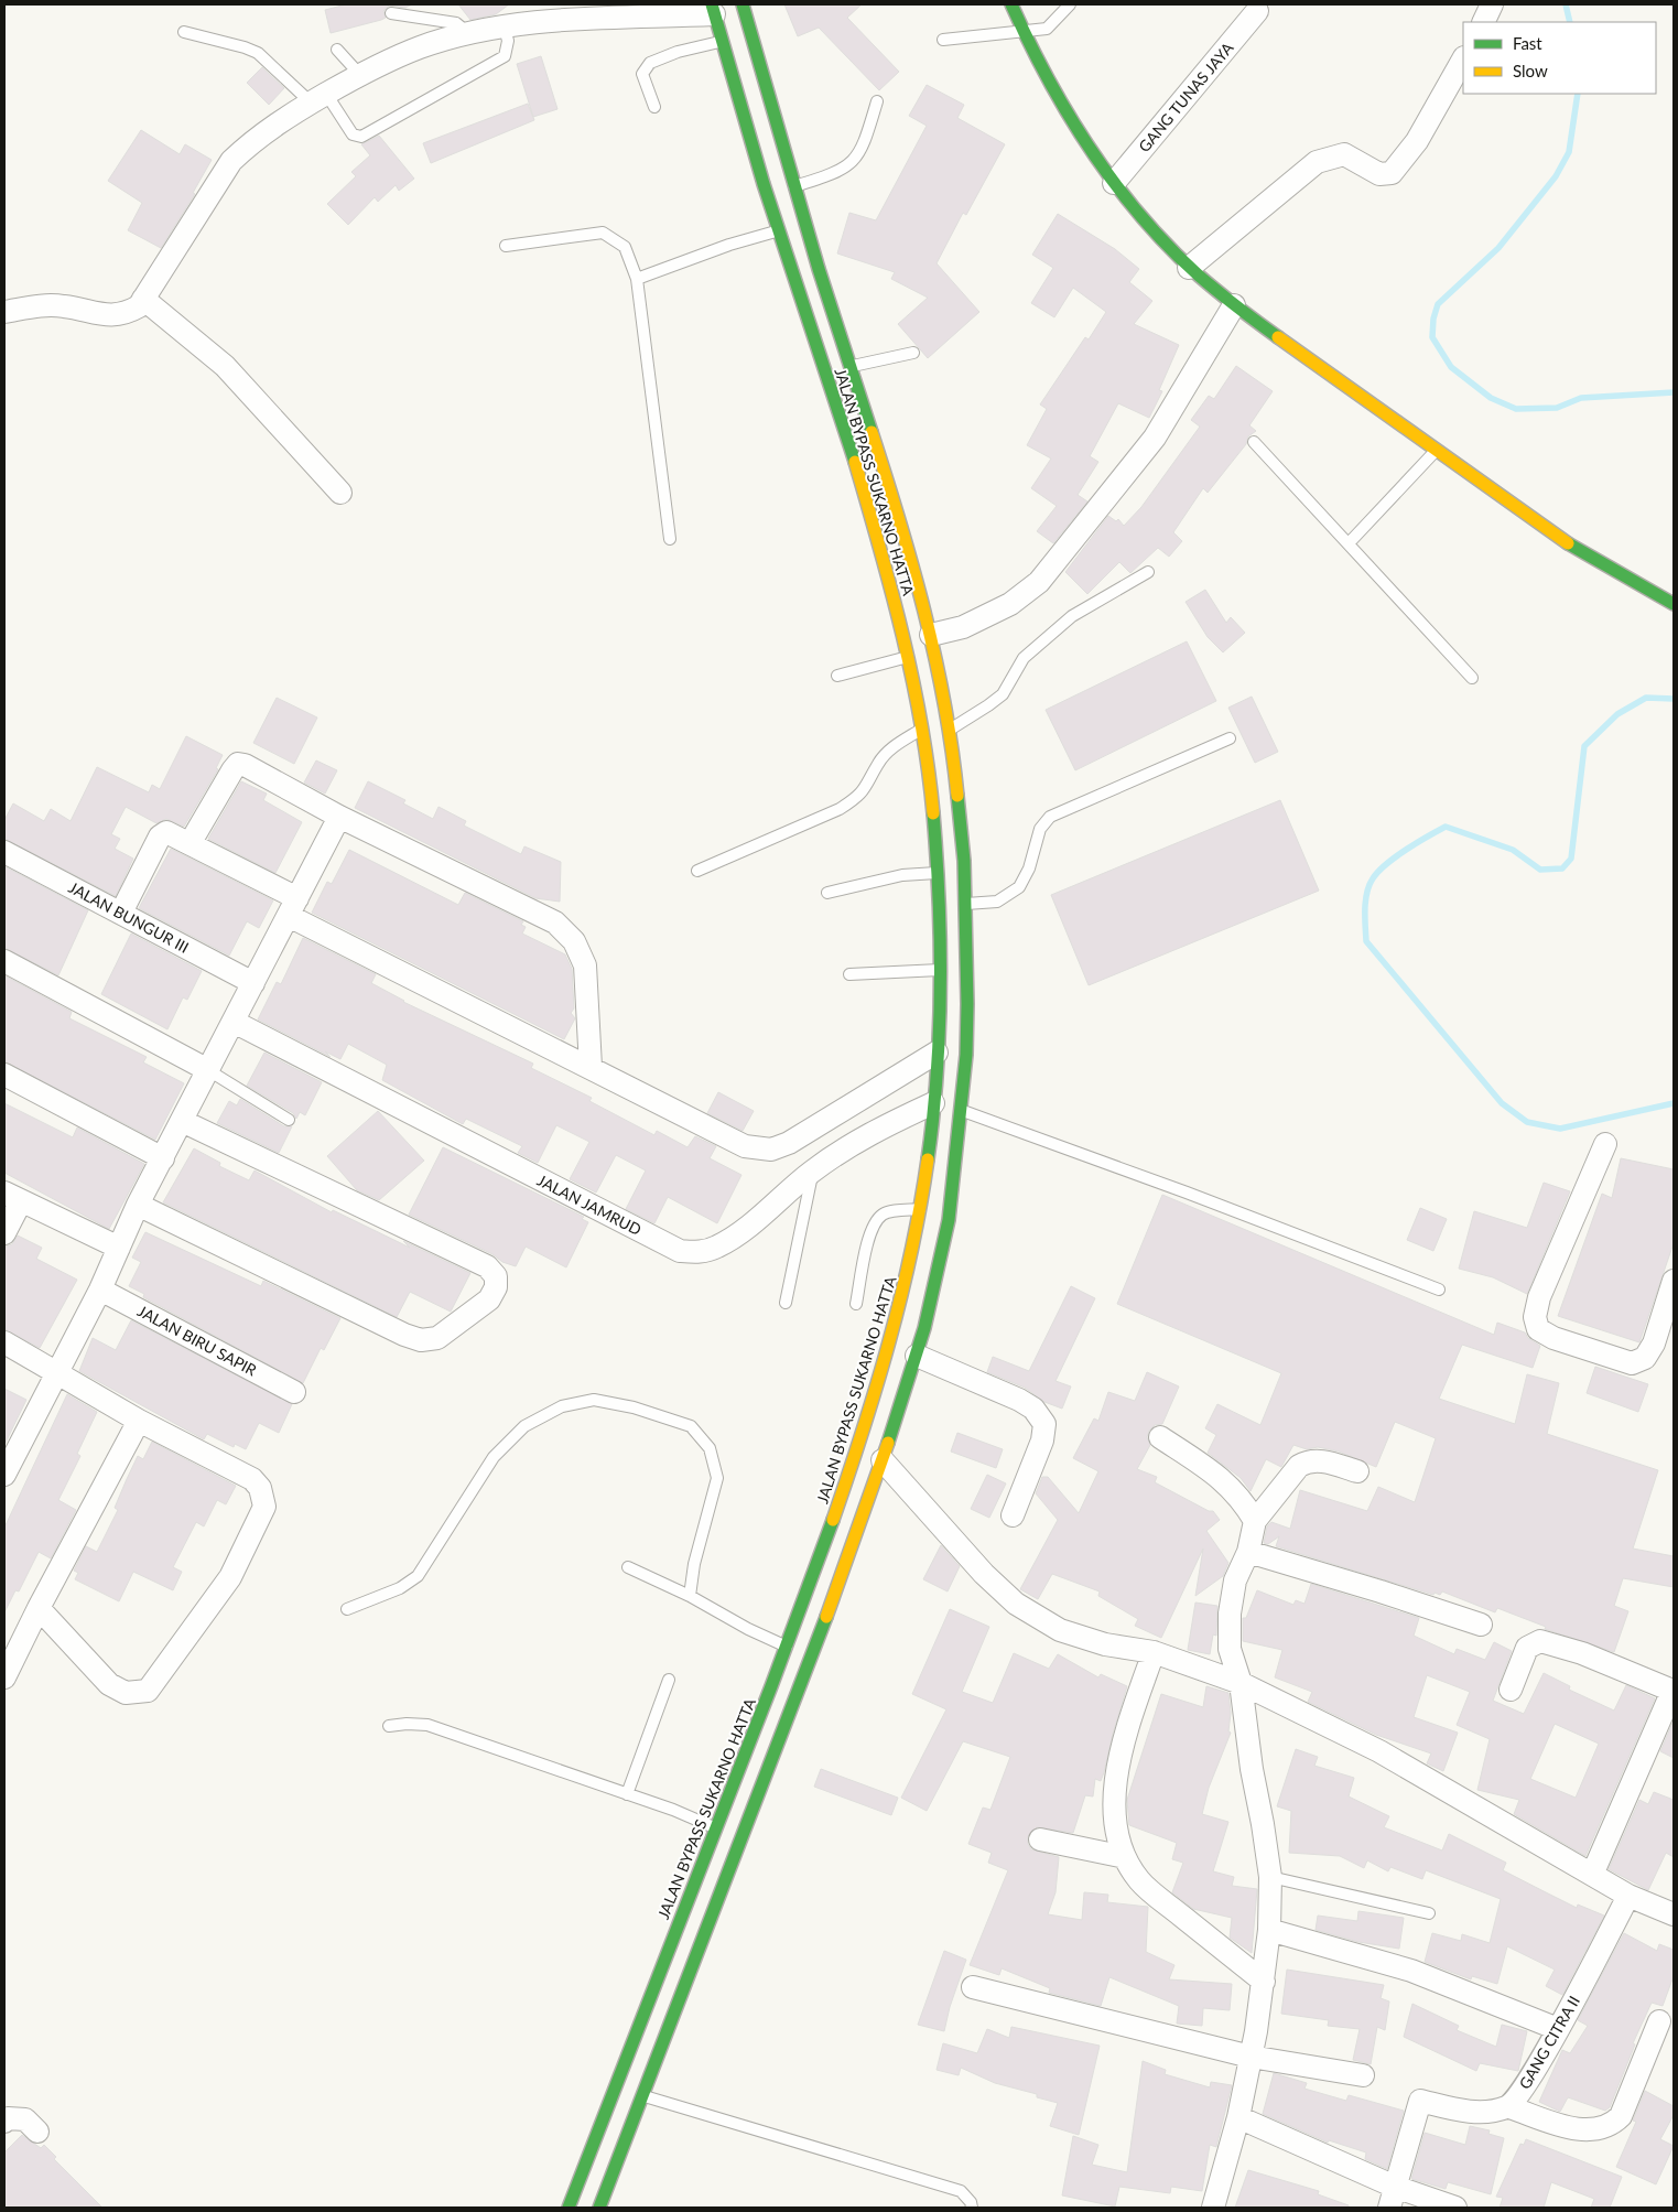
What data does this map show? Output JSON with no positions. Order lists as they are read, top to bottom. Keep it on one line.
{"streets":{"main road":["JALAN BYPASS SUKARNO HATTA"],"street":["GANG TUNAS JAYA","JALAN BUNGUR III","JALAN JAMRUD","JALAN BIRU SAPIR","GANG CITRA II"]},"crossings":[["JALAN BYPASS SUKARNO HATTA","JALAN JAMRUD"]],"legend":["Fast","Slow"]}
